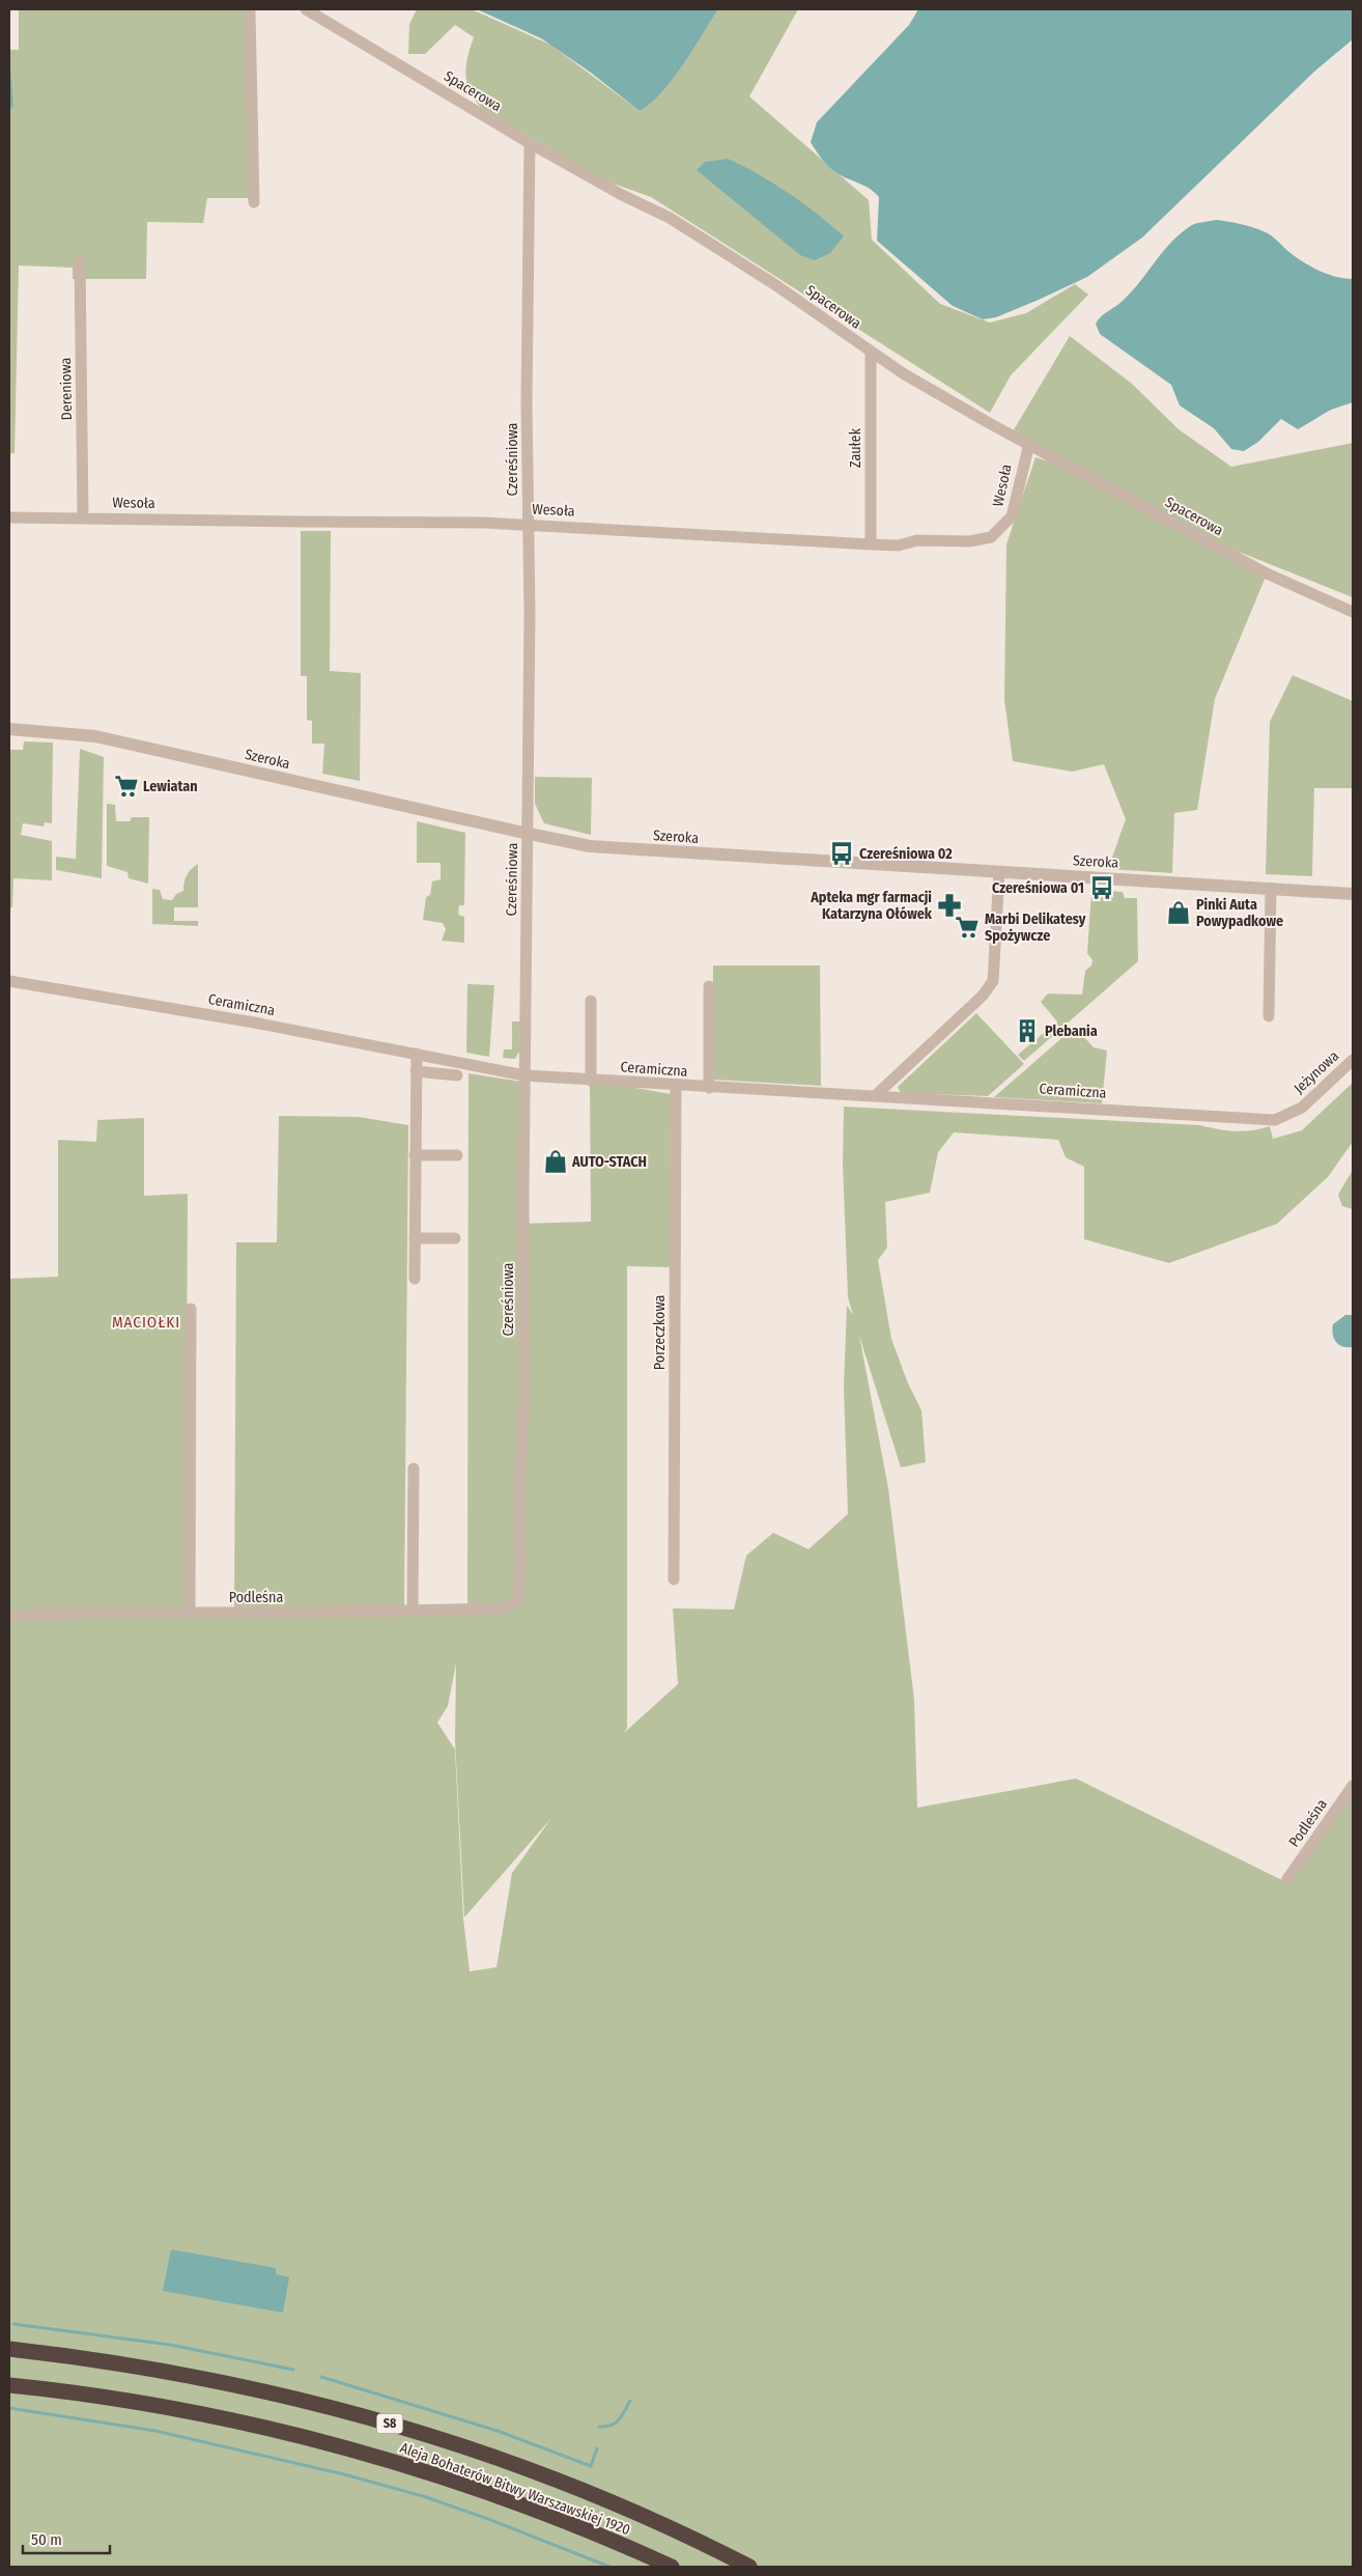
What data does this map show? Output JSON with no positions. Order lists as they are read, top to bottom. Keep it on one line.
{"streets":{"highway":["S8","Aleja Bohaterów Bitwy Warszawskiej 1920"],"street":["Spacerowa","Dereniowa","Zaułek","Czereśniowa","Wesoła","Szeroka","Ceramiczna","Jeżynowa","Porzeczkowa","Podleśna"]},"crossings":[["Spacerowa","Zaułek"],["Spacerowa","Czereśniowa"],["Spacerowa","Wesoła"],["Dereniowa","Wesoła"],["Zaułek","Wesoła"],["Czereśniowa","Wesoła"],["Czereśniowa","Szeroka"],["Czereśniowa","Ceramiczna"],["Czereśniowa","Podleśna"],["Ceramiczna","Jeżynowa"],["Ceramiczna","Porzeczkowa"]],"districts":["MACIOŁKI"],"places":{"supermarket":["Lewiatan","Marbi Delikatesy Spożywcze"],"bus stop":["Czereśniowa 02","Czereśniowa 01"],"pharmacy":["Apteka mgr farmacji Katarzyna Ołówek"],"shop":["Pinki Auta Powypadkowe","AUTO-STACH"],"building":["Plebania"]},"scale_bar":"50 m"}
